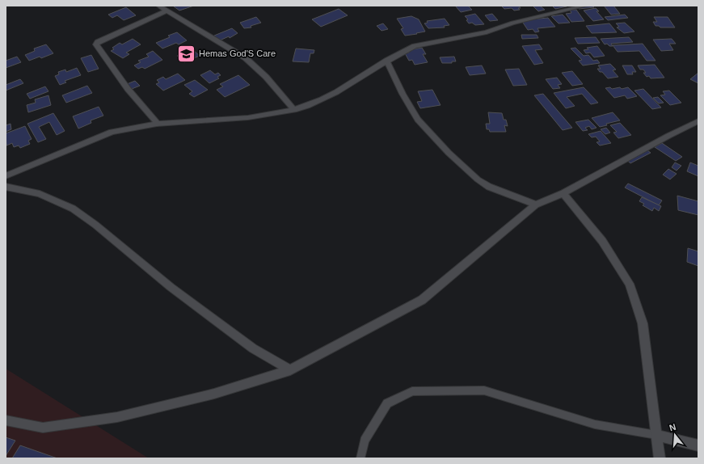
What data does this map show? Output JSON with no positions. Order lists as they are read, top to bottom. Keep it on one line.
{"places":{"school or university":["Hemas God'S Care"]},"north":"top"}
